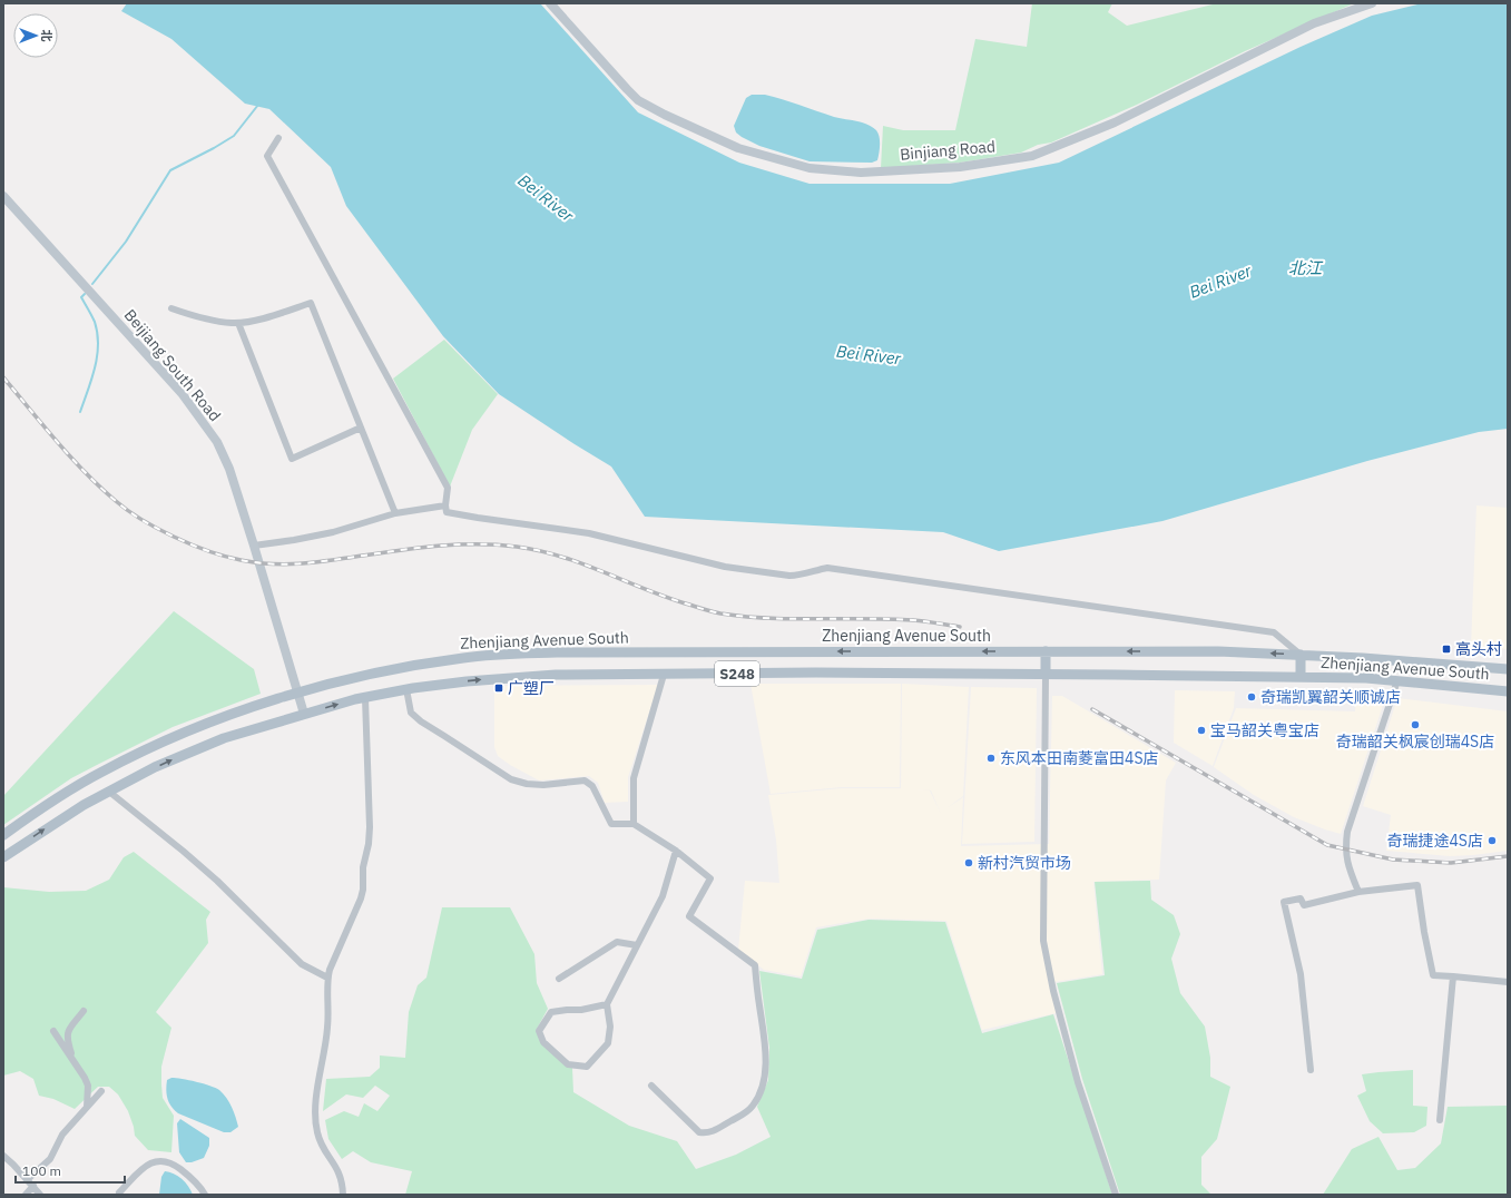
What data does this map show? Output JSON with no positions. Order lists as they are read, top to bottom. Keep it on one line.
{"streets":{"main road":["Zhenjiang Avenue South","S248"],"street":["Binjiang Road","Beijiang South Road"]},"crossings":[["Beijiang South Road","Zhenjiang Avenue South"]],"water":["Bei River","北江"],"places":{"transit":["高头村","广塑厂"],"other":["奇瑞凯翼韶关顺诚店","奇瑞韶关枫宸创瑞4S店","宝马韶关粤宝店","东风本田南菱富田4S店","奇瑞捷途4S店","新村汽贸市场"]},"scale_bar":"100 m","north":"right"}
